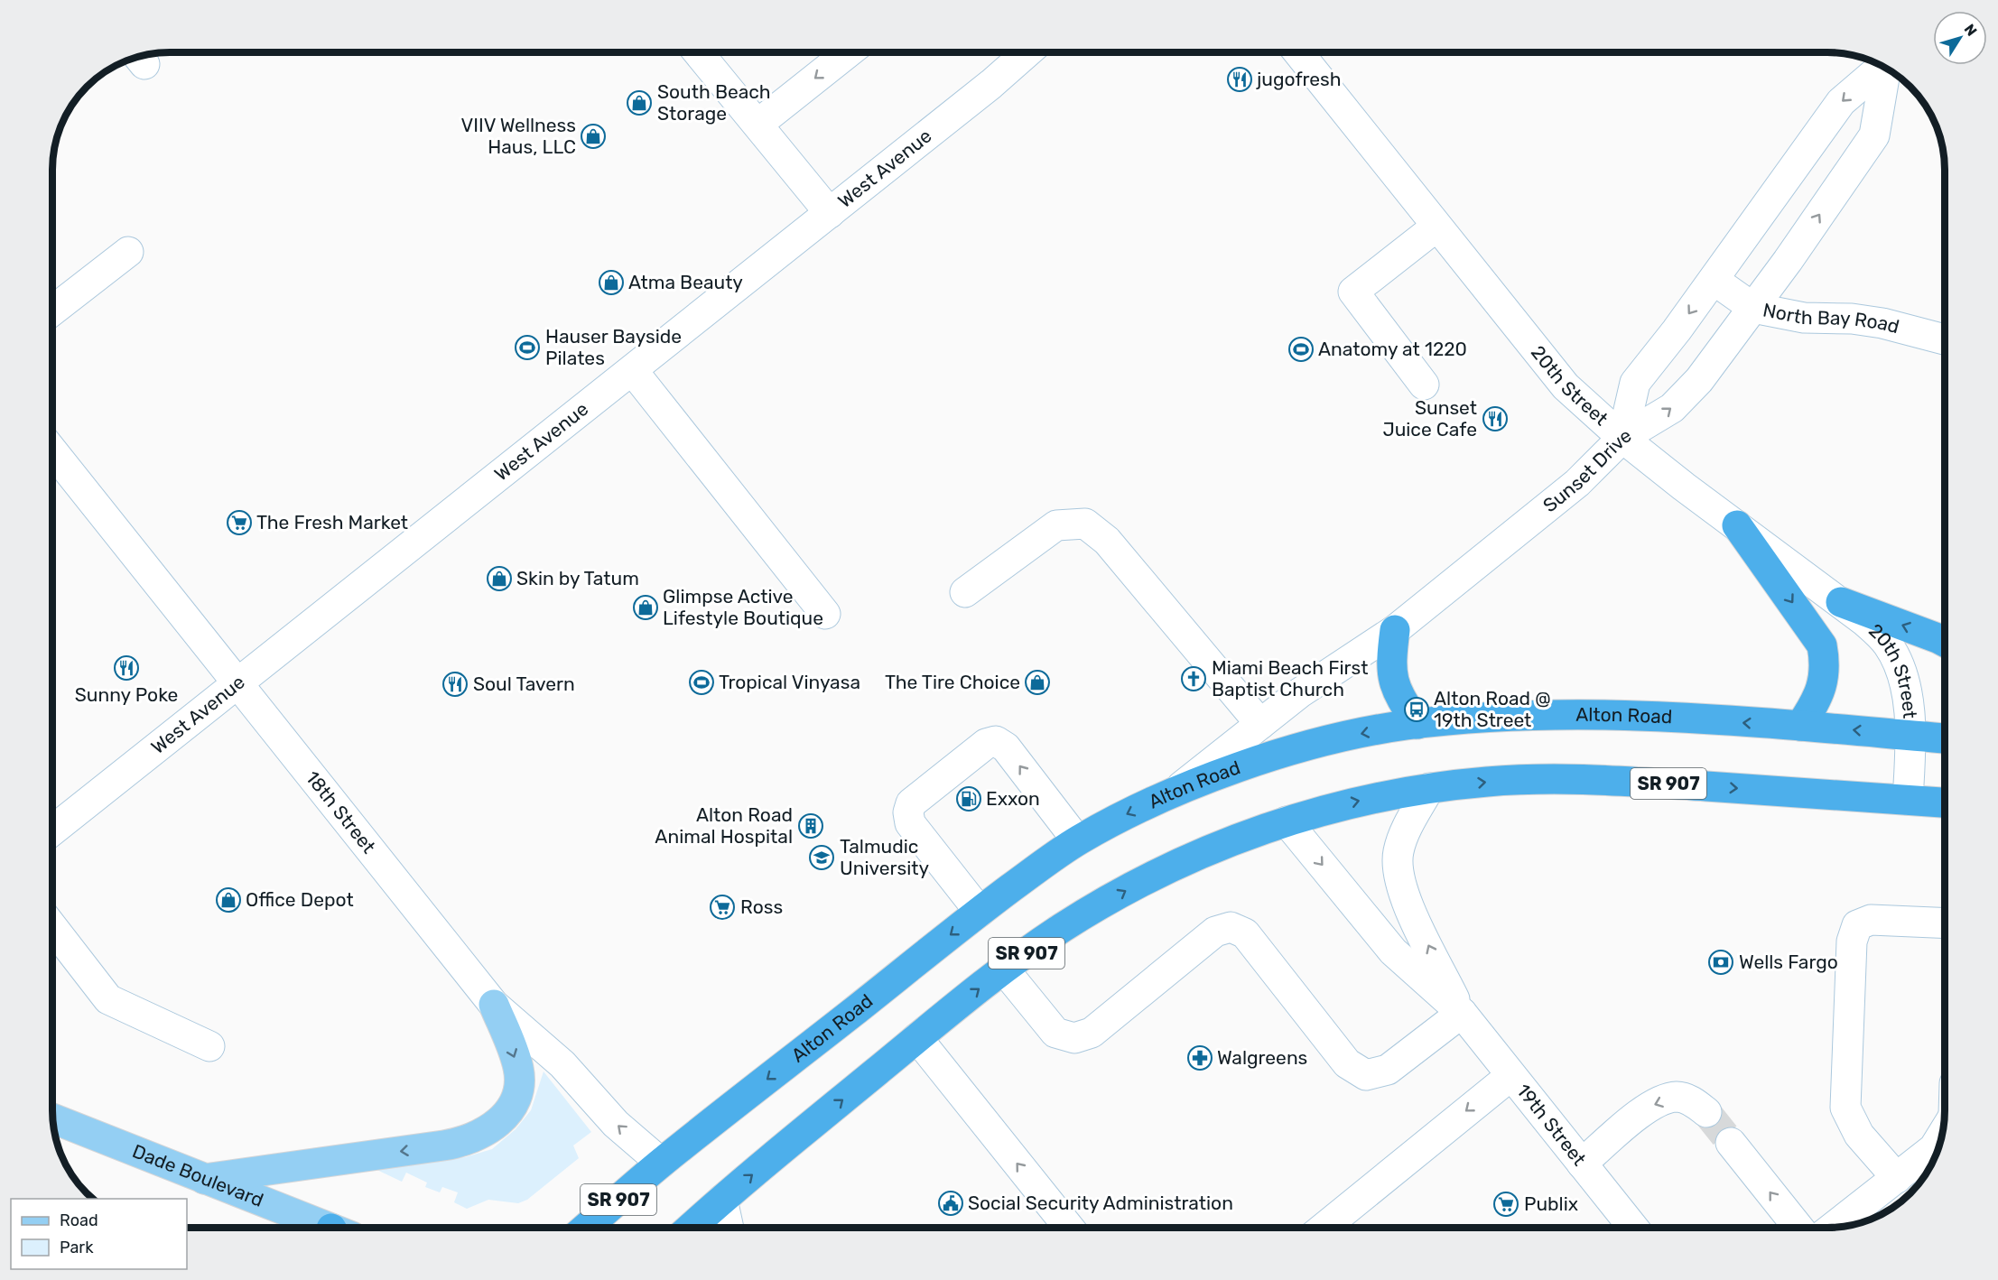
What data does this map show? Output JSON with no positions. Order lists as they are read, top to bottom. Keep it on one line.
{"streets":{"highway":["Alton Road","SR 907"],"main road":["Dade Boulevard"],"street":["West Avenue","North Bay Road","20th Street","Sunset Drive","18th Street","19th Street"]},"crossings":[["West Avenue","18th Street"],["North Bay Road","Sunset Drive"],["20th Street","Sunset Drive"],["20th Street","Alton Road"],["20th Street","SR 907"],["Sunset Drive","Alton Road"],["Alton Road","18th Street"],["SR 907","19th Street"]],"places":{"restaurant":["jugofresh","Sunset Juice Cafe","Sunny Poke","Soul Tavern"],"shop":["South Beach Storage","VIIV Wellness Haus, LLC","Atma Beauty","Skin by Tatum","Glimpse Active Lifestyle Boutique","The Tire Choice","Office Depot"],"sports":["Hauser Bayside Pilates","Anatomy at 1220","Tropical Vinyasa"],"supermarket":["The Fresh Market","Ross","Publix"],"church":["Miami Beach First Baptist Church"],"bus stop":["Alton Road @ 19th Street"],"fuel station":["Exxon"],"building":["Alton Road Animal Hospital"],"school or university":["Talmudic University"],"bank":["Wells Fargo"],"pharmacy":["Walgreens"],"public building":["Social Security Administration"]},"legend":["Road","Park"],"north":"top right"}
